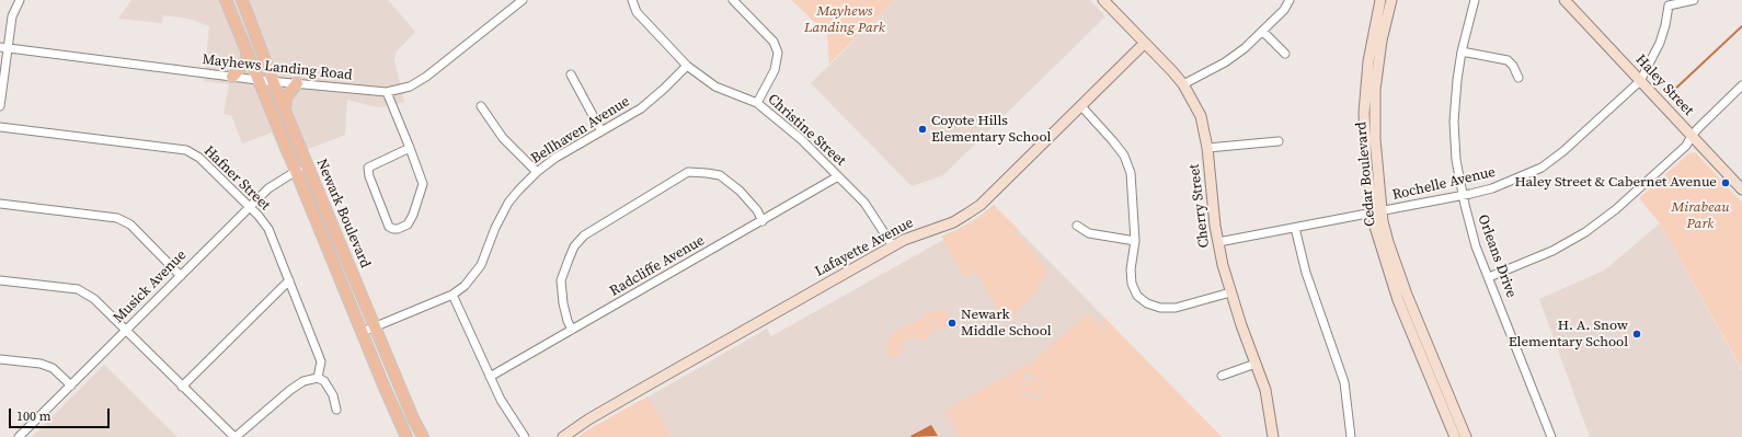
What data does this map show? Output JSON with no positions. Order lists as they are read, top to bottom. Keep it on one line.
{"streets":{"main road":["Newark Boulevard"],"street":["Mayhews Landing Road","Haley Street","Bellhaven Avenue","Christine Street","Cedar Boulevard","Hafner Street","Rochelle Avenue","Cherry Street","Lafayette Avenue","Orleans Drive","Radcliffe Avenue","Musick Avenue"]},"crossings":[["Mayhews Landing Road","Newark Boulevard"],["Haley Street","Rochelle Avenue"],["Bellhaven Avenue","Christine Street"],["Bellhaven Avenue","Newark Boulevard"],["Christine Street","Lafayette Avenue"],["Christine Street","Radcliffe Avenue"],["Cedar Boulevard","Rochelle Avenue"],["Hafner Street","Musick Avenue"],["Rochelle Avenue","Cherry Street"],["Rochelle Avenue","Orleans Drive"],["Cherry Street","Lafayette Avenue"],["Newark Boulevard","Musick Avenue"]],"parks":["Mayhews Landing Park","Mirabeau Park"],"places":["Coyote Hills Elementary School","Haley Street & Cabernet Avenue","Newark Middle School","H. A. Snow Elementary School"],"scale_bar":"100 m"}
